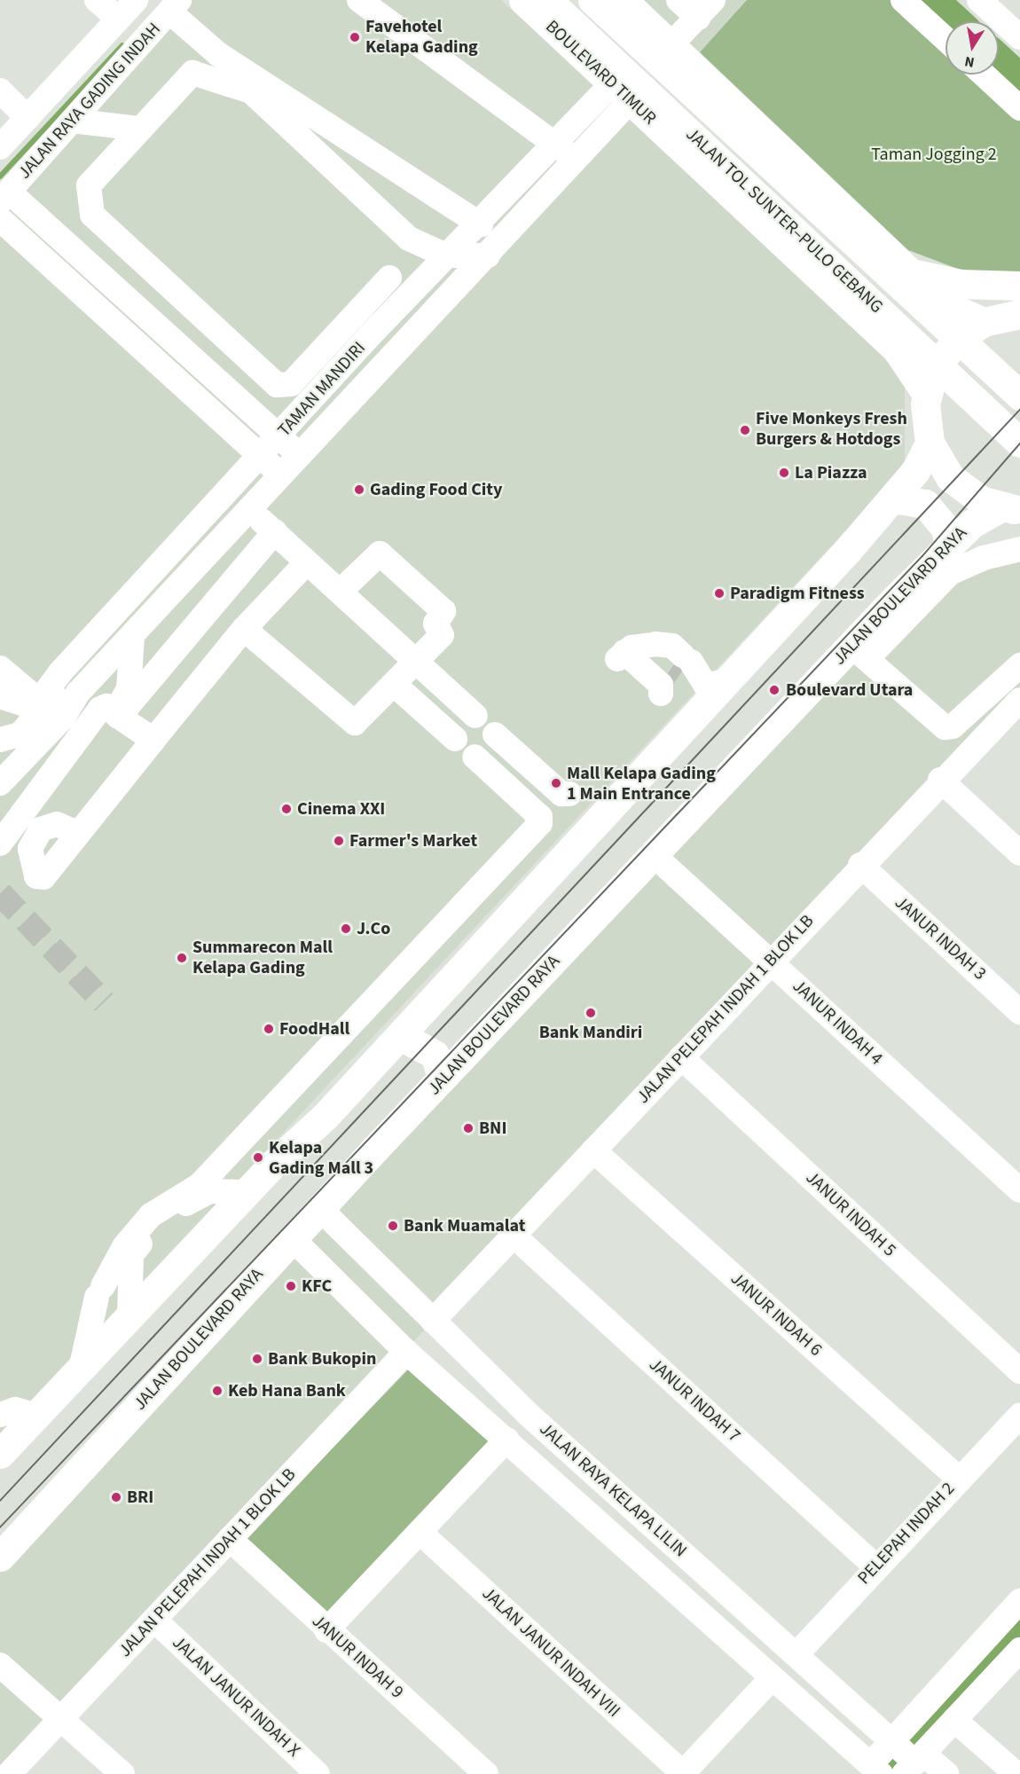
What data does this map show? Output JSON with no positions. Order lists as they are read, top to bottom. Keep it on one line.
{"streets":{"main road":["BOULEVARD TIMUR","JALAN TOL SUNTER–PULO GEBANG","JALAN BOULEVARD RAYA"],"street":["JALAN RAYA GADING INDAH","TAMAN MANDIRI","JANUR INDAH 3","JALAN PELEPAH INDAH 1 BLOK LB","JANUR INDAH 4","JANUR INDAH 5","JANUR INDAH 6","JANUR INDAH 7","JALAN RAYA KELAPA LILIN","PELEPAH INDAH 2","JALAN JANUR INDAH VIII","JANUR INDAH 9","JALAN JANUR INDAH X"]},"crossings":[["BOULEVARD TIMUR","TAMAN MANDIRI"],["JALAN BOULEVARD RAYA","JANUR INDAH 4"],["JALAN BOULEVARD RAYA","JALAN RAYA KELAPA LILIN"],["JANUR INDAH 3","JALAN PELEPAH INDAH 1 BLOK LB"],["JALAN PELEPAH INDAH 1 BLOK LB","JANUR INDAH 4"],["JALAN PELEPAH INDAH 1 BLOK LB","JANUR INDAH 5"],["JALAN PELEPAH INDAH 1 BLOK LB","JANUR INDAH 6"],["JALAN PELEPAH INDAH 1 BLOK LB","JANUR INDAH 7"],["JALAN PELEPAH INDAH 1 BLOK LB","JALAN RAYA KELAPA LILIN"],["JALAN PELEPAH INDAH 1 BLOK LB","JANUR INDAH 9"],["JALAN PELEPAH INDAH 1 BLOK LB","JALAN JANUR INDAH X"],["JANUR INDAH 6","PELEPAH INDAH 2"],["JANUR INDAH 7","PELEPAH INDAH 2"],["JALAN RAYA KELAPA LILIN","PELEPAH INDAH 2"]],"parks":["Taman Jogging 2"],"places":["Favehotel Kelapa Gading","Five Monkeys Fresh Burgers & Hotdogs","La Piazza","Gading Food City","Paradigm Fitness","Boulevard Utara","Mall Kelapa Gading 1 Main Entrance","Cinema XXI","Farmer's Market","J.Co","Summarecon Mall Kelapa Gading","Bank Mandiri","FoodHall","BNI","Kelapa Gading Mall 3","Bank Muamalat","KFC","Bank Bukopin","Keb Hana Bank","BRI"],"north":"bottom"}
